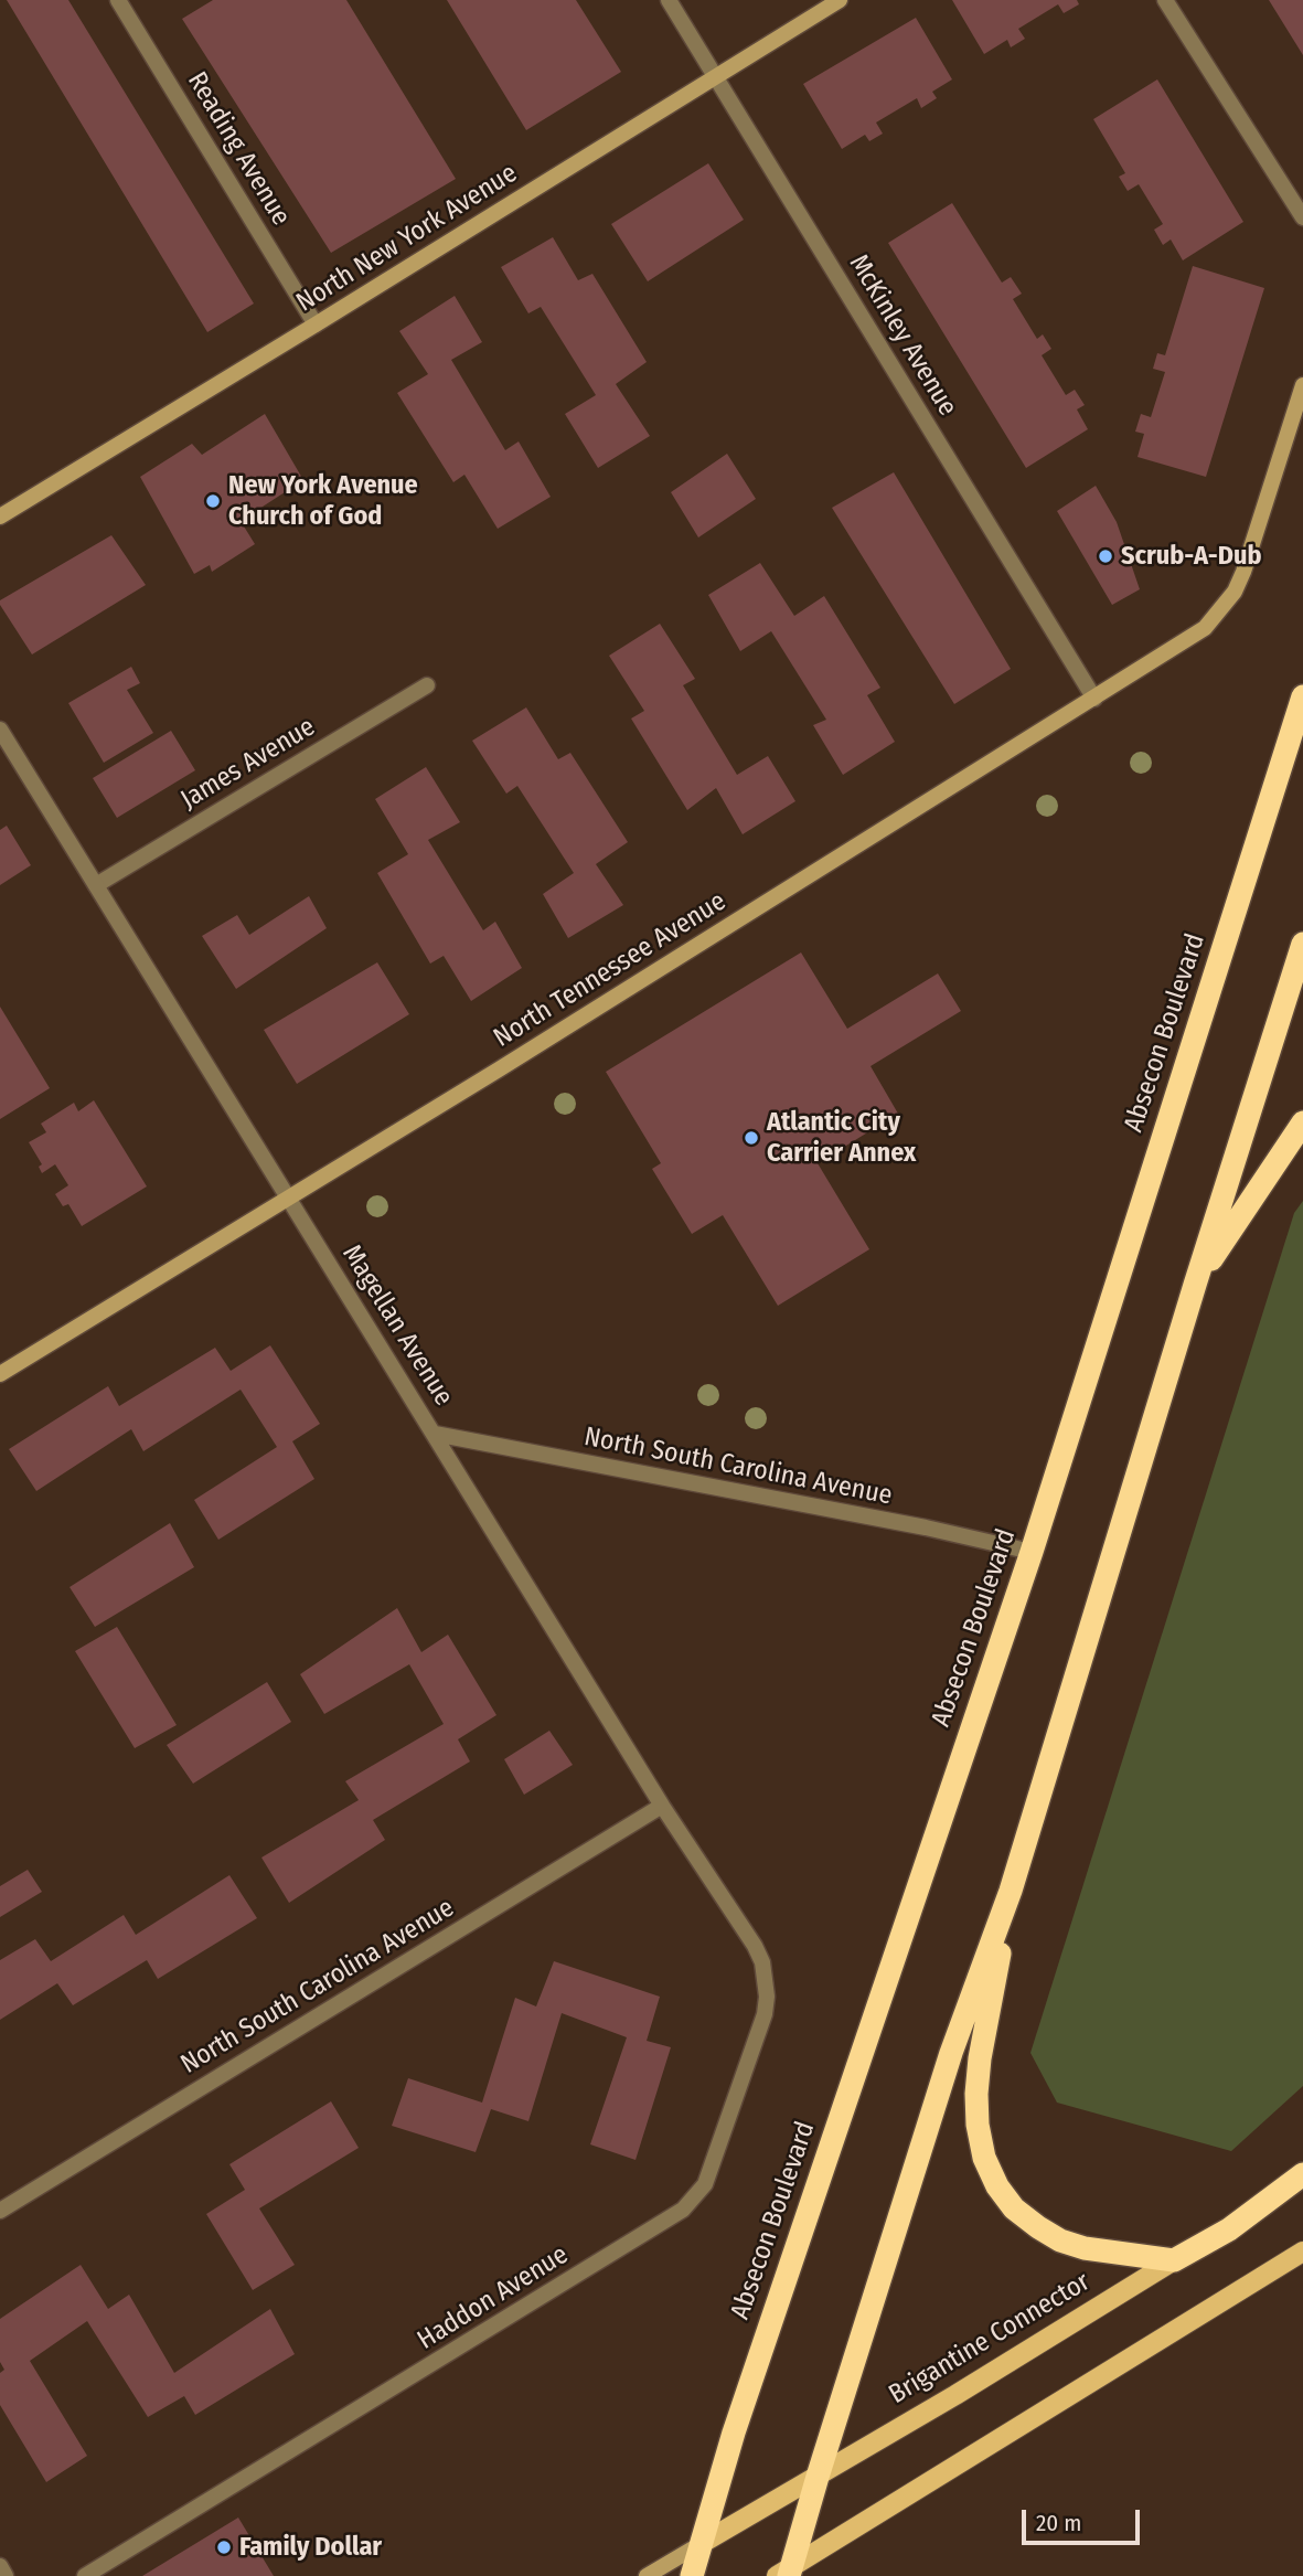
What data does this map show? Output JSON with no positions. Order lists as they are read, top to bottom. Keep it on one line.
{"streets":{"highway":["Absecon Boulevard","Brigantine Connector"],"street":["Reading Avenue","North New York Avenue","McKinley Avenue","James Avenue","North Tennessee Avenue","Magellan Avenue","North South Carolina Avenue","Haddon Avenue"]},"crossings":[["Reading Avenue","North New York Avenue"],["North New York Avenue","McKinley Avenue"],["McKinley Avenue","North Tennessee Avenue"],["James Avenue","Magellan Avenue"],["North Tennessee Avenue","Magellan Avenue"],["Absecon Boulevard","North South Carolina Avenue"],["Absecon Boulevard","Brigantine Connector"],["Magellan Avenue","North South Carolina Avenue"],["Magellan Avenue","Haddon Avenue"]],"places":["New York Avenue Church of God","Scrub-A-Dub","Atlantic City Carrier Annex","Family Dollar"],"scale_bar":"20 m"}
